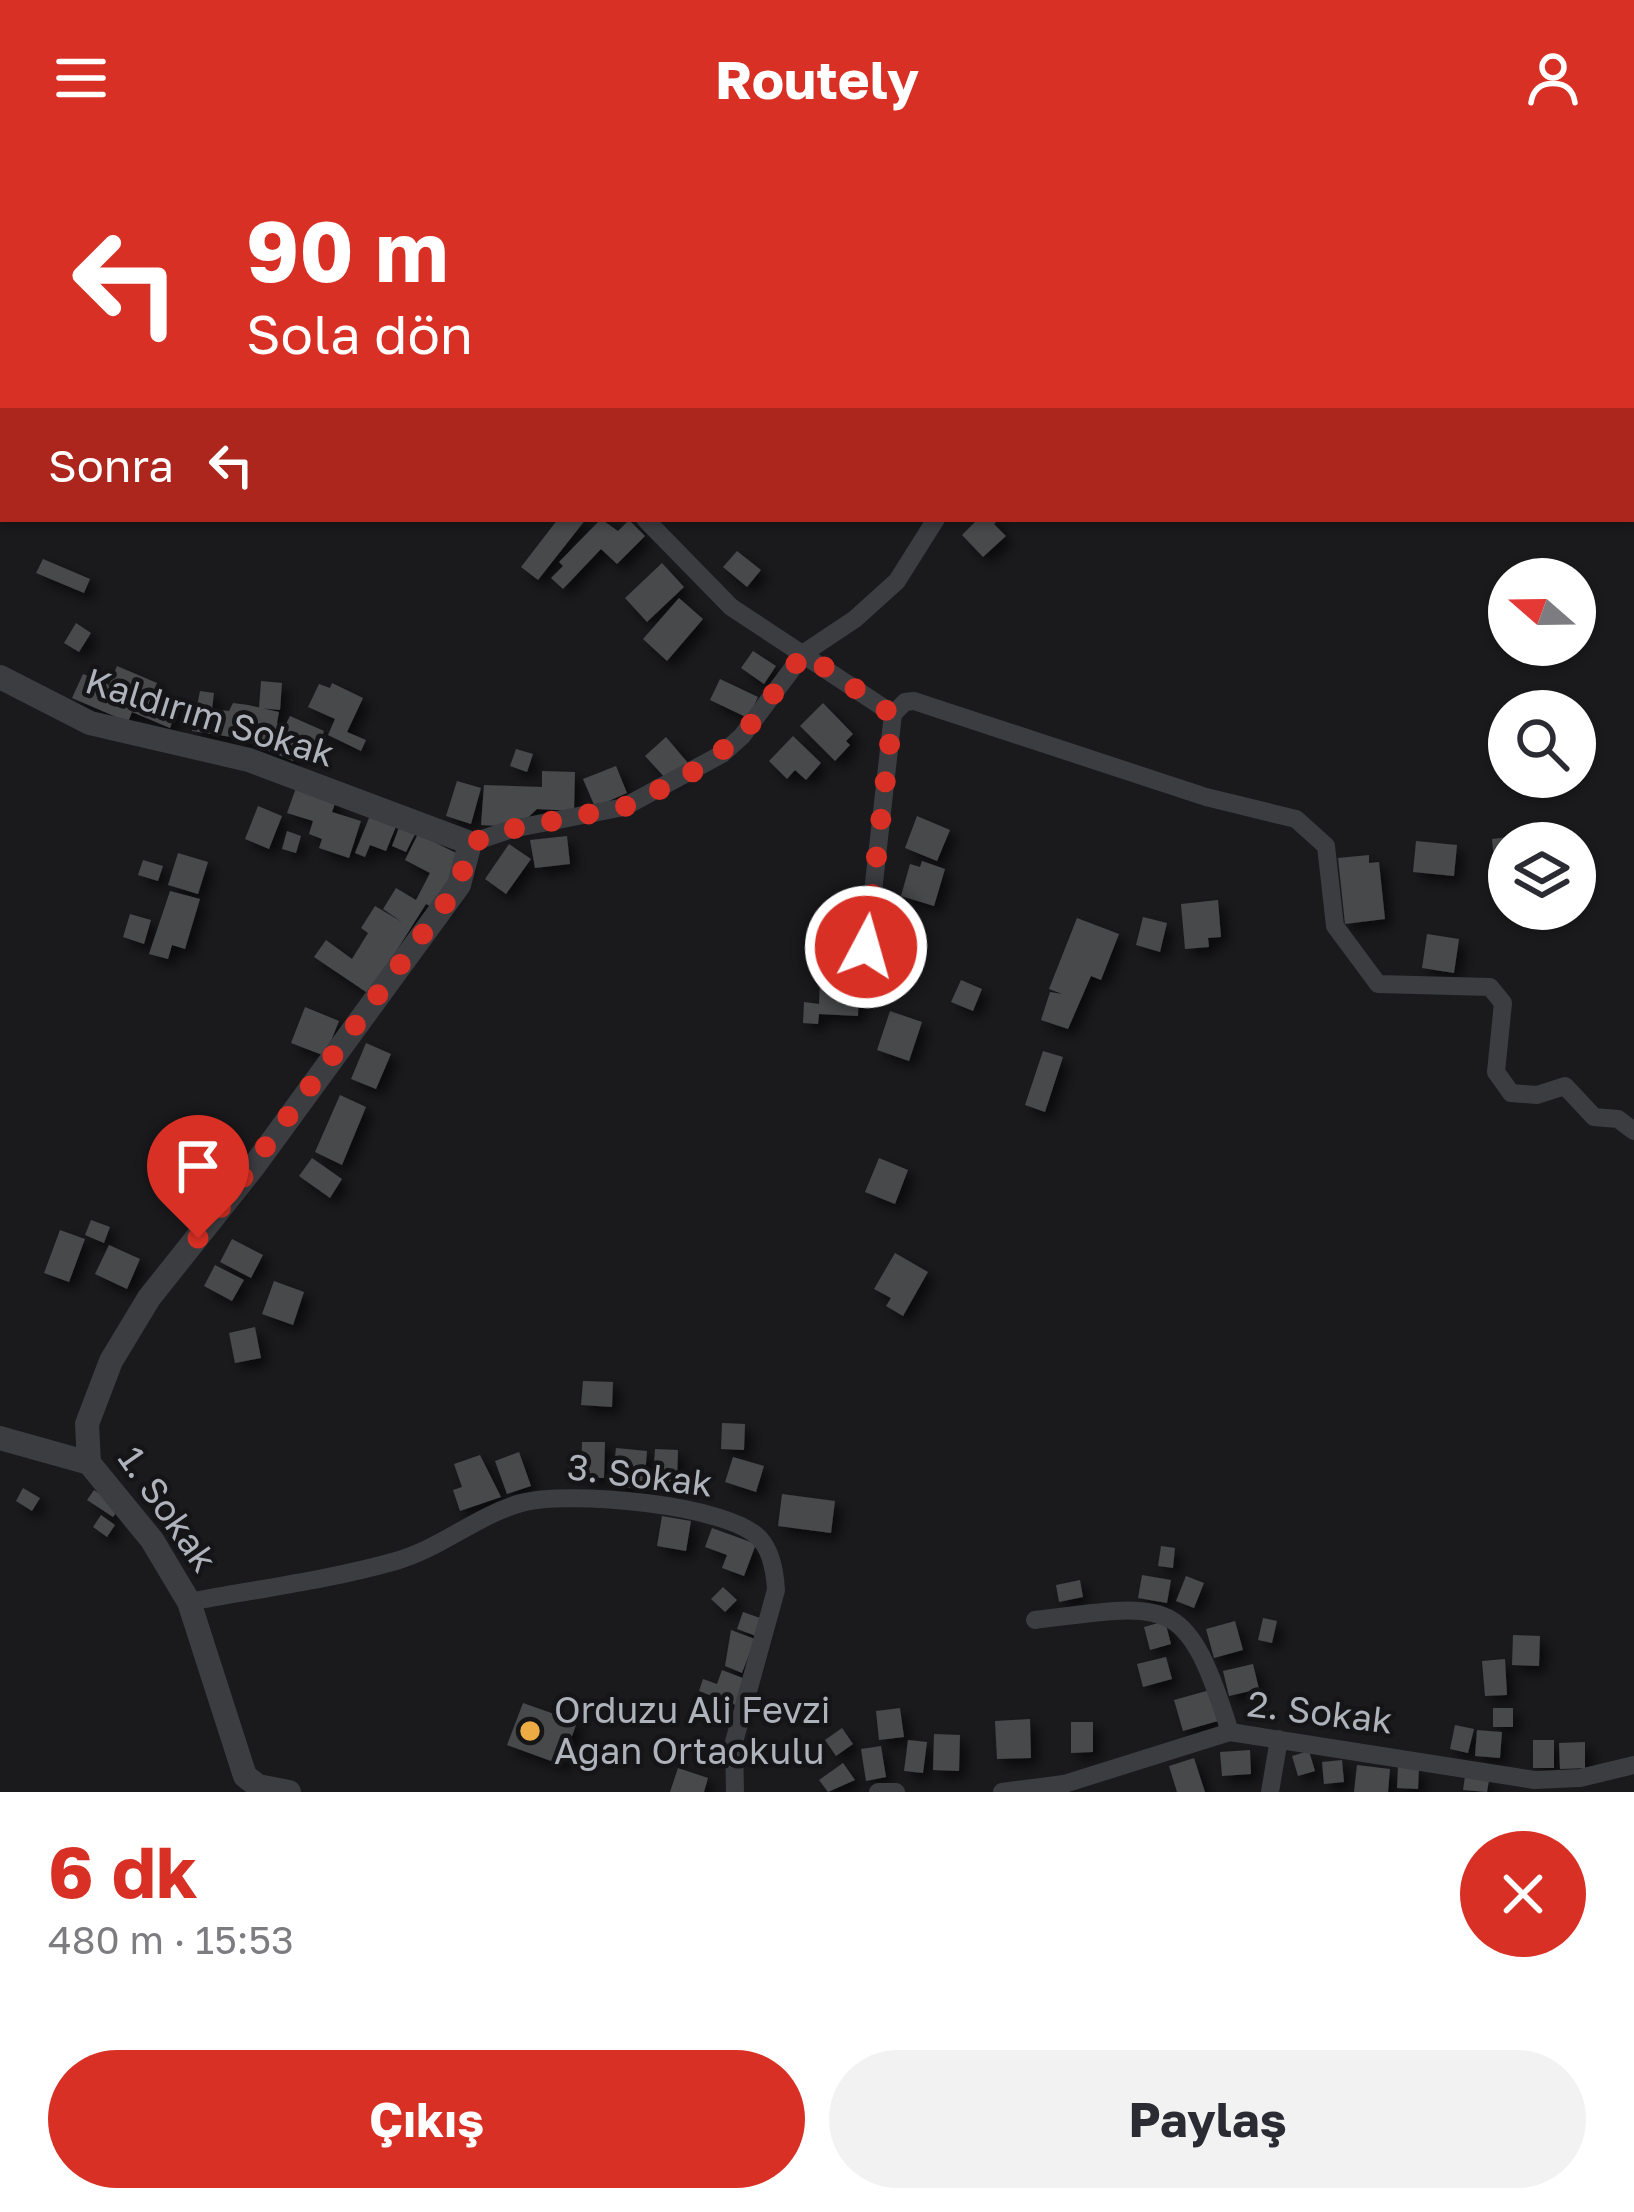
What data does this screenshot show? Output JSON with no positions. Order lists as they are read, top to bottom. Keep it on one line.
{"streets":{"street":["Kaldırım Sokak","3. Sokak","1. Sokak","2. Sokak"]},"crossings":[["Kaldırım Sokak","1. Sokak"],["3. Sokak","1. Sokak"]],"places":["Orduzu Ali Fevzi Ağan Ortaokulu"],"north":"left","page":{"header":"Routely","turn":["90 m","Sola dön"],"then":"Sonra","heading":["6 dk","480 m · 15:53"],"buttons":["Çıkış","Paylaş"]}}
